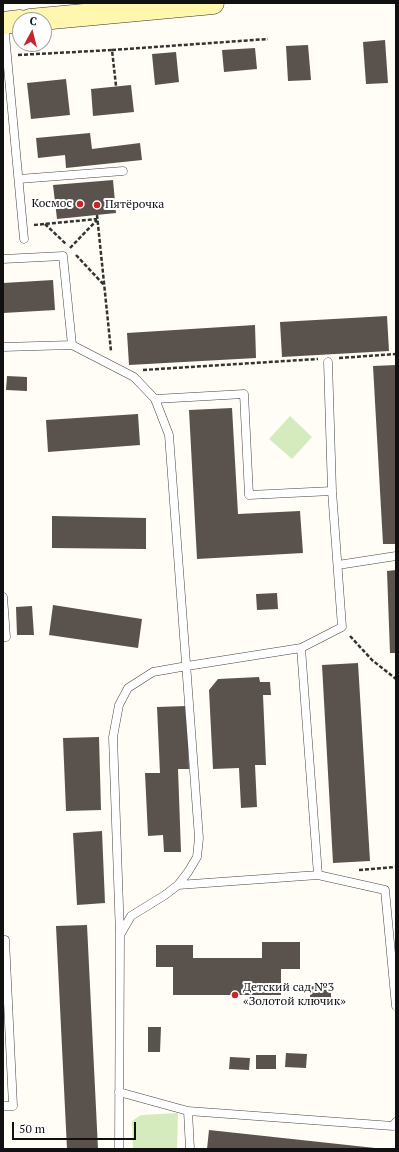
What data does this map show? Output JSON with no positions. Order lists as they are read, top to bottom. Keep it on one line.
{"places":["Космос","Пятёрочка","Детский сад №3 «Золотой ключик»"],"scale_bar":"50 m","north":"top"}
